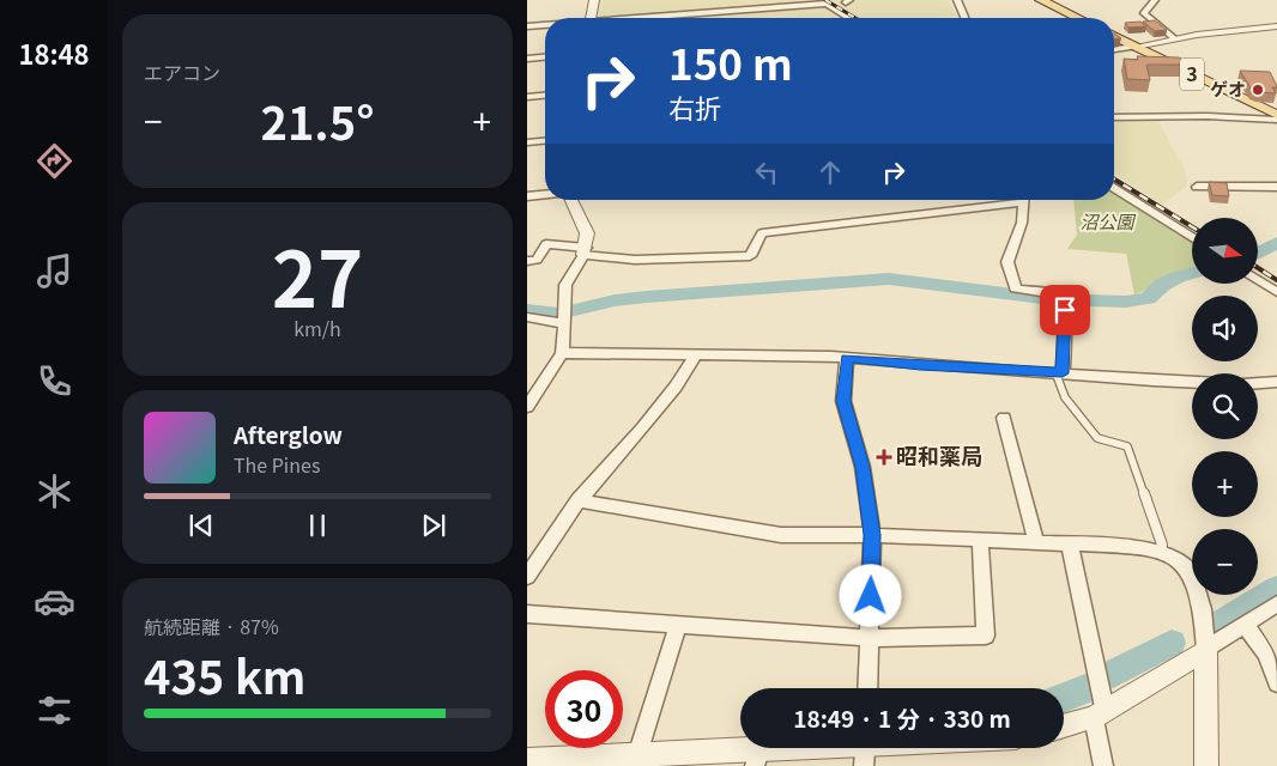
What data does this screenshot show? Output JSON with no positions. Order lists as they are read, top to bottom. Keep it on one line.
{"streets":{"main road":["3"]},"parks":["沼公園"],"places":{"other":["ゲオ"],"health":["昭和薬局"]},"north":"right","page":{"tabs":"18:48","tile":["エアコン",["27","km/h"],["航続距離 · 87%","435 km"]],"turn":["150 m","右折"],"heat":["−","21.5°","+"],"map_buttons":["+","−"],"song":["Afterglow","The Pines"],"limit":"30","trip":"18:49 · 1 分 · 330 m"}}
